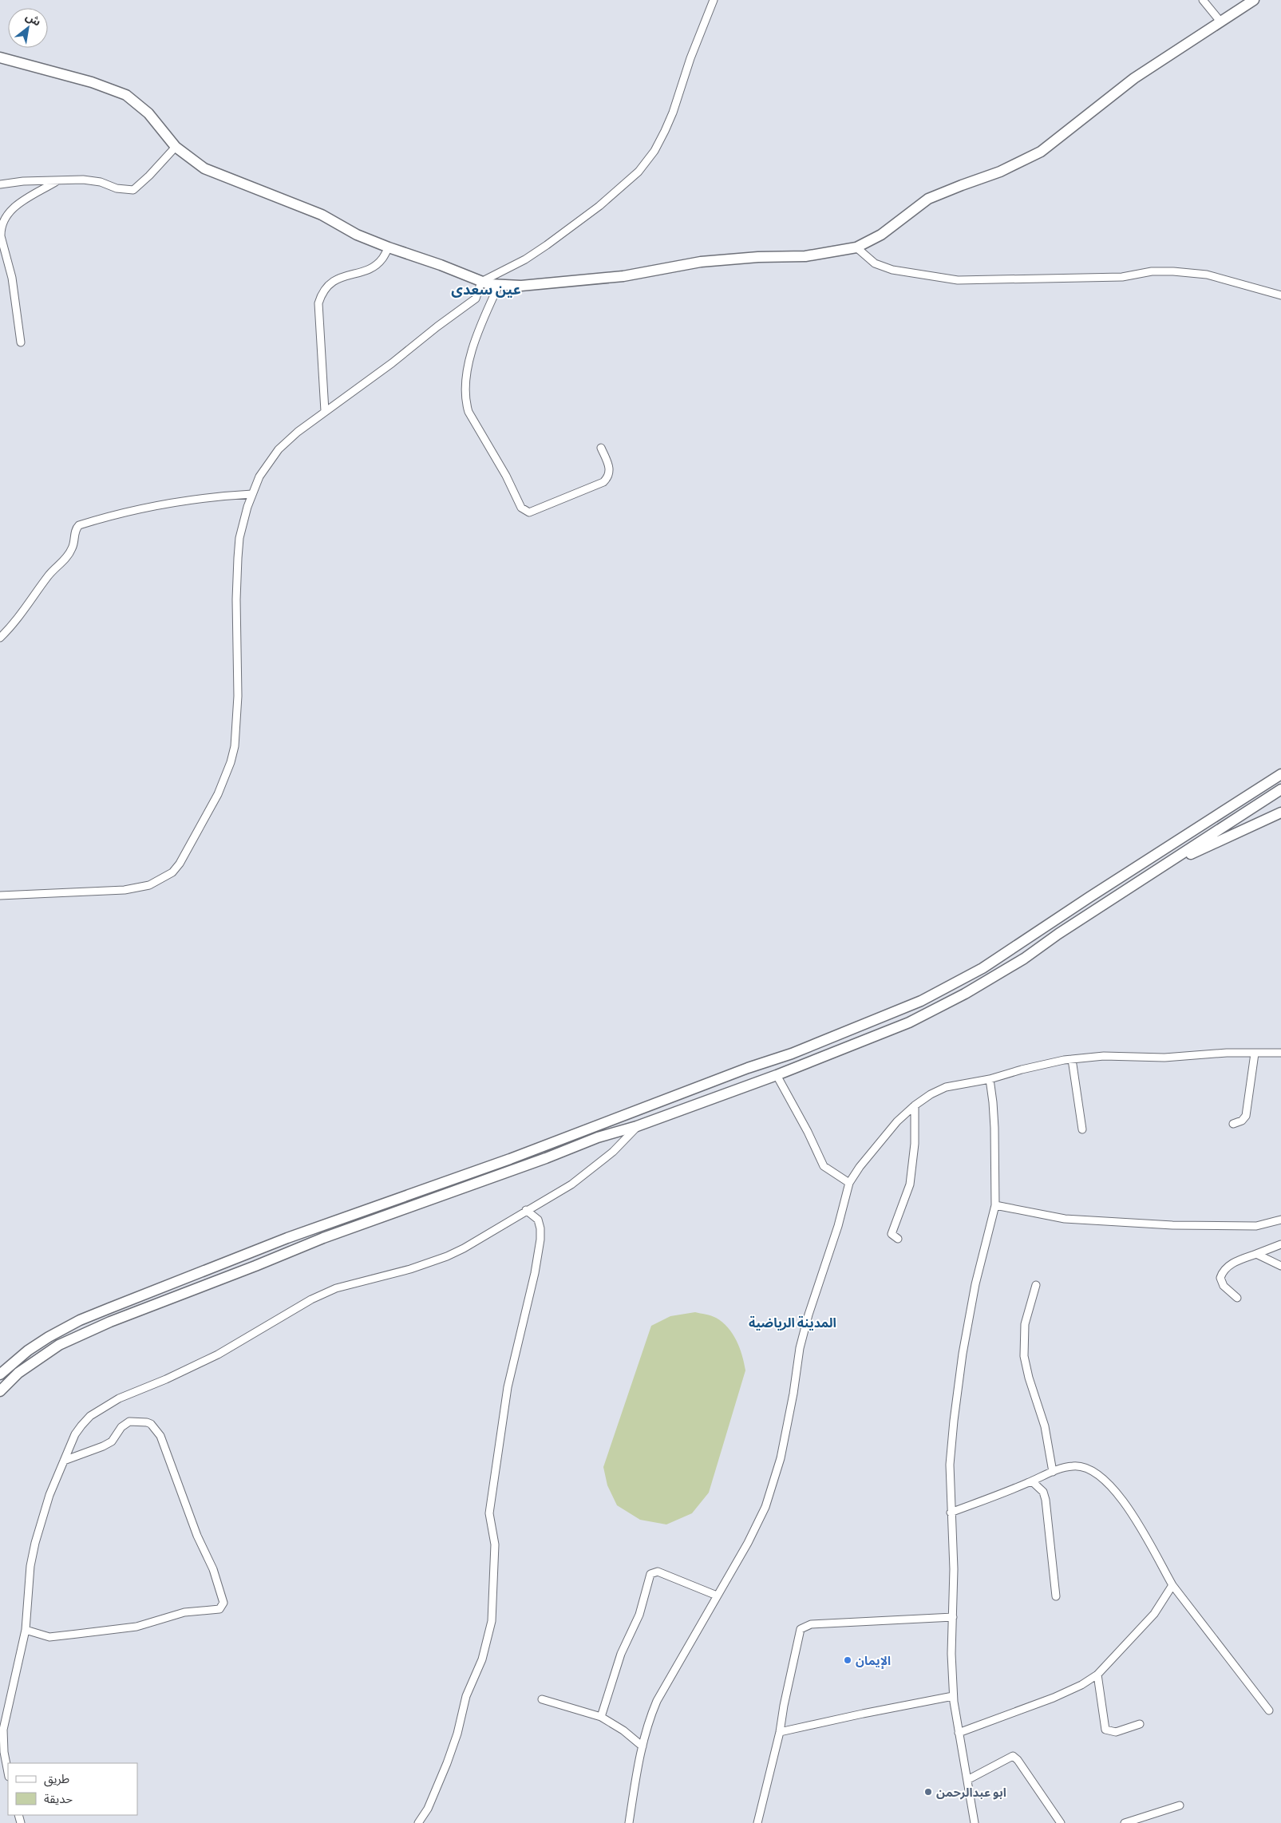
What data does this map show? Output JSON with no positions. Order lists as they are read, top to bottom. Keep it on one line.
{"districts":["عين سعدى","المدينة الرياضية"],"places":["الإيمان","ابو عبدالرحمن"],"legend":["طريق","حديقة"],"north":"top right"}
